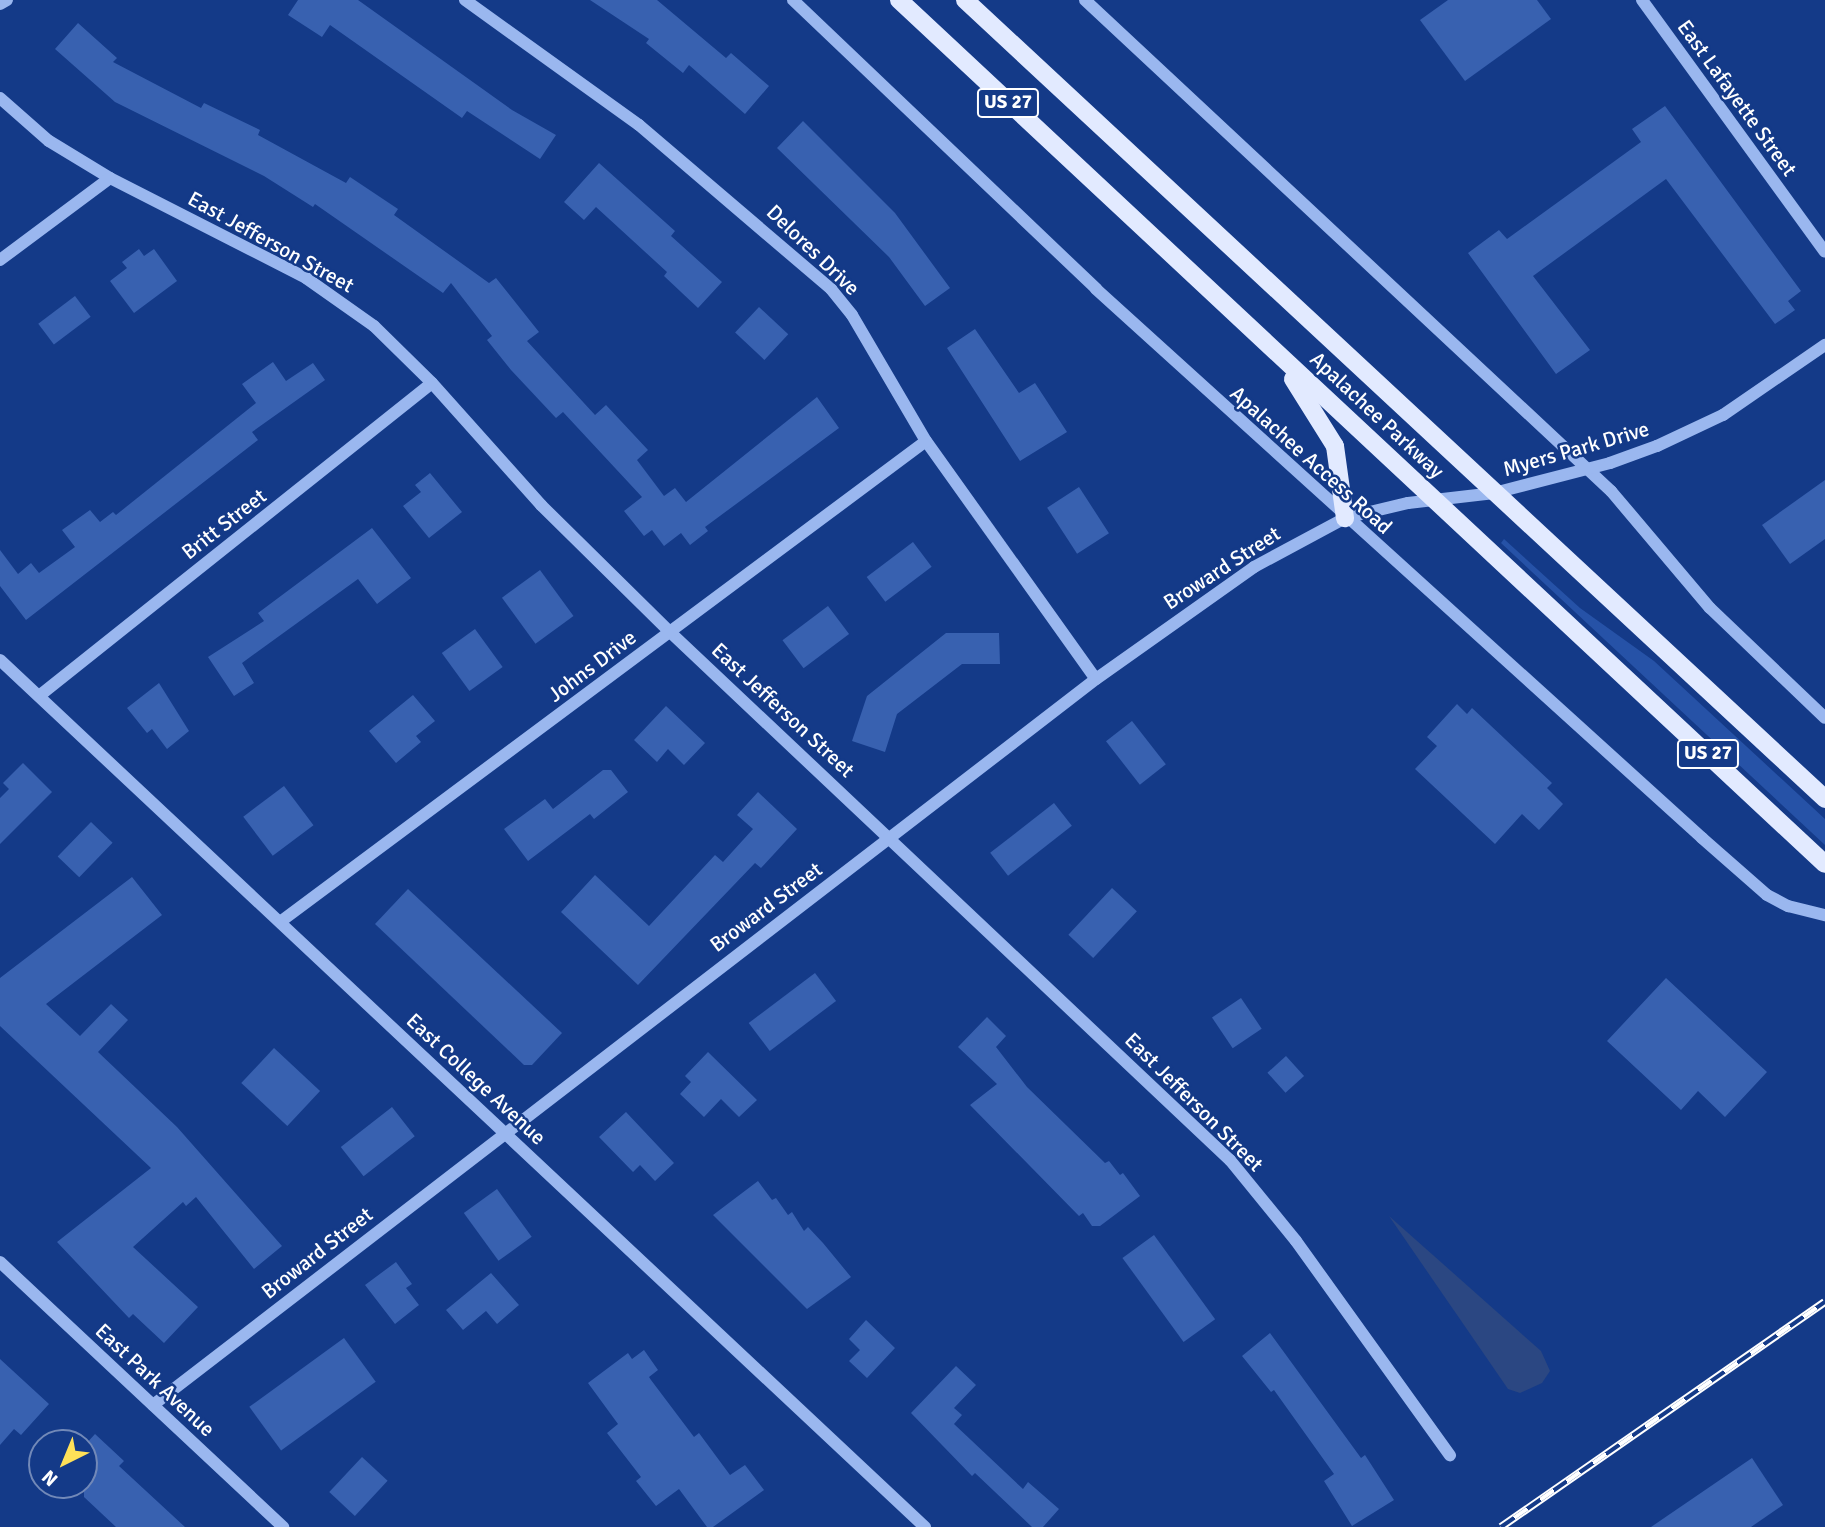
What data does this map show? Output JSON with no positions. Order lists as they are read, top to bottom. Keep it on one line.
{"streets":{"main road":["US 27","Apalachee Parkway"],"street":["East Lafayette Street","East Jefferson Street","Delores Drive","Myers Park Drive","Apalachee Access Road","Britt Street","Broward Street","Johns Drive","East College Avenue","East Park Avenue"]},"crossings":[["East Jefferson Street","Britt Street"],["East Jefferson Street","Broward Street"],["East Jefferson Street","Johns Drive"],["Delores Drive","Broward Street"],["Delores Drive","Johns Drive"],["Apalachee Parkway","Myers Park Drive"],["Apalachee Parkway","Broward Street"],["Myers Park Drive","Broward Street"],["Apalachee Access Road","Broward Street"],["Britt Street","East College Avenue"],["Broward Street","East College Avenue"],["Broward Street","East Park Avenue"],["Johns Drive","East College Avenue"]],"north":"bottom left"}
